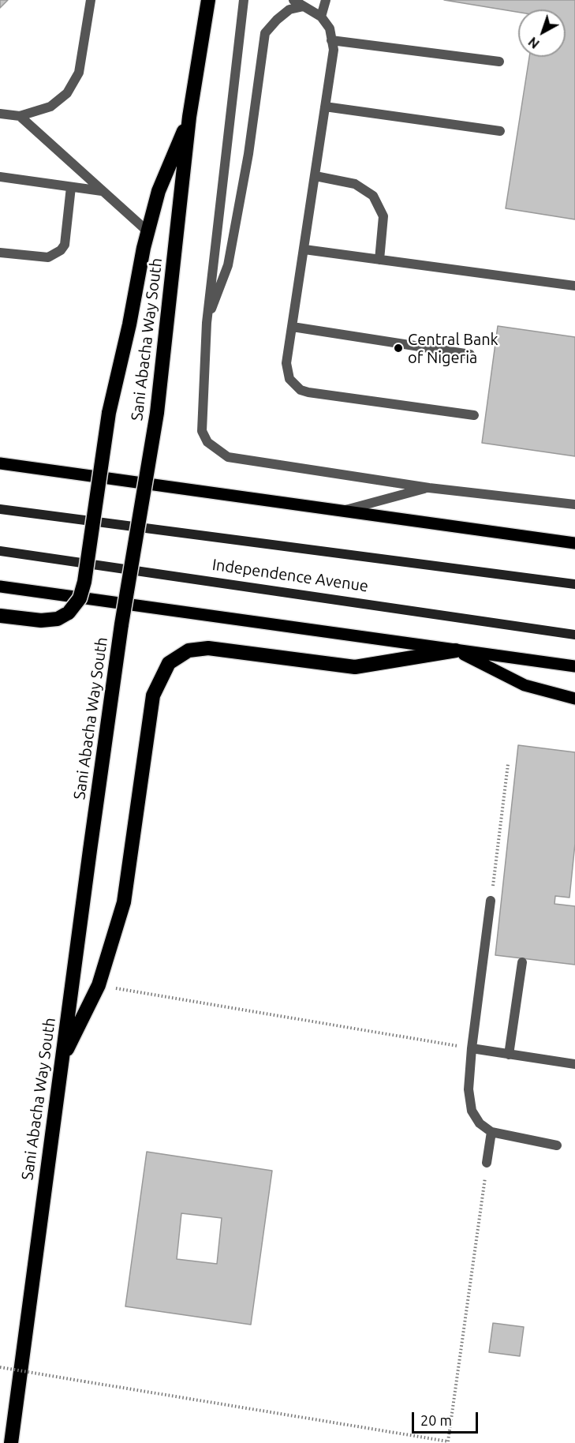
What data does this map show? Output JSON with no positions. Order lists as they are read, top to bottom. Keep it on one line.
{"streets":{"highway":["Sani Abacha Way South"],"main road":["Independence Avenue"]},"places":["Central Bank of Nigeria"],"scale_bar":"20 m","north":"bottom left"}
